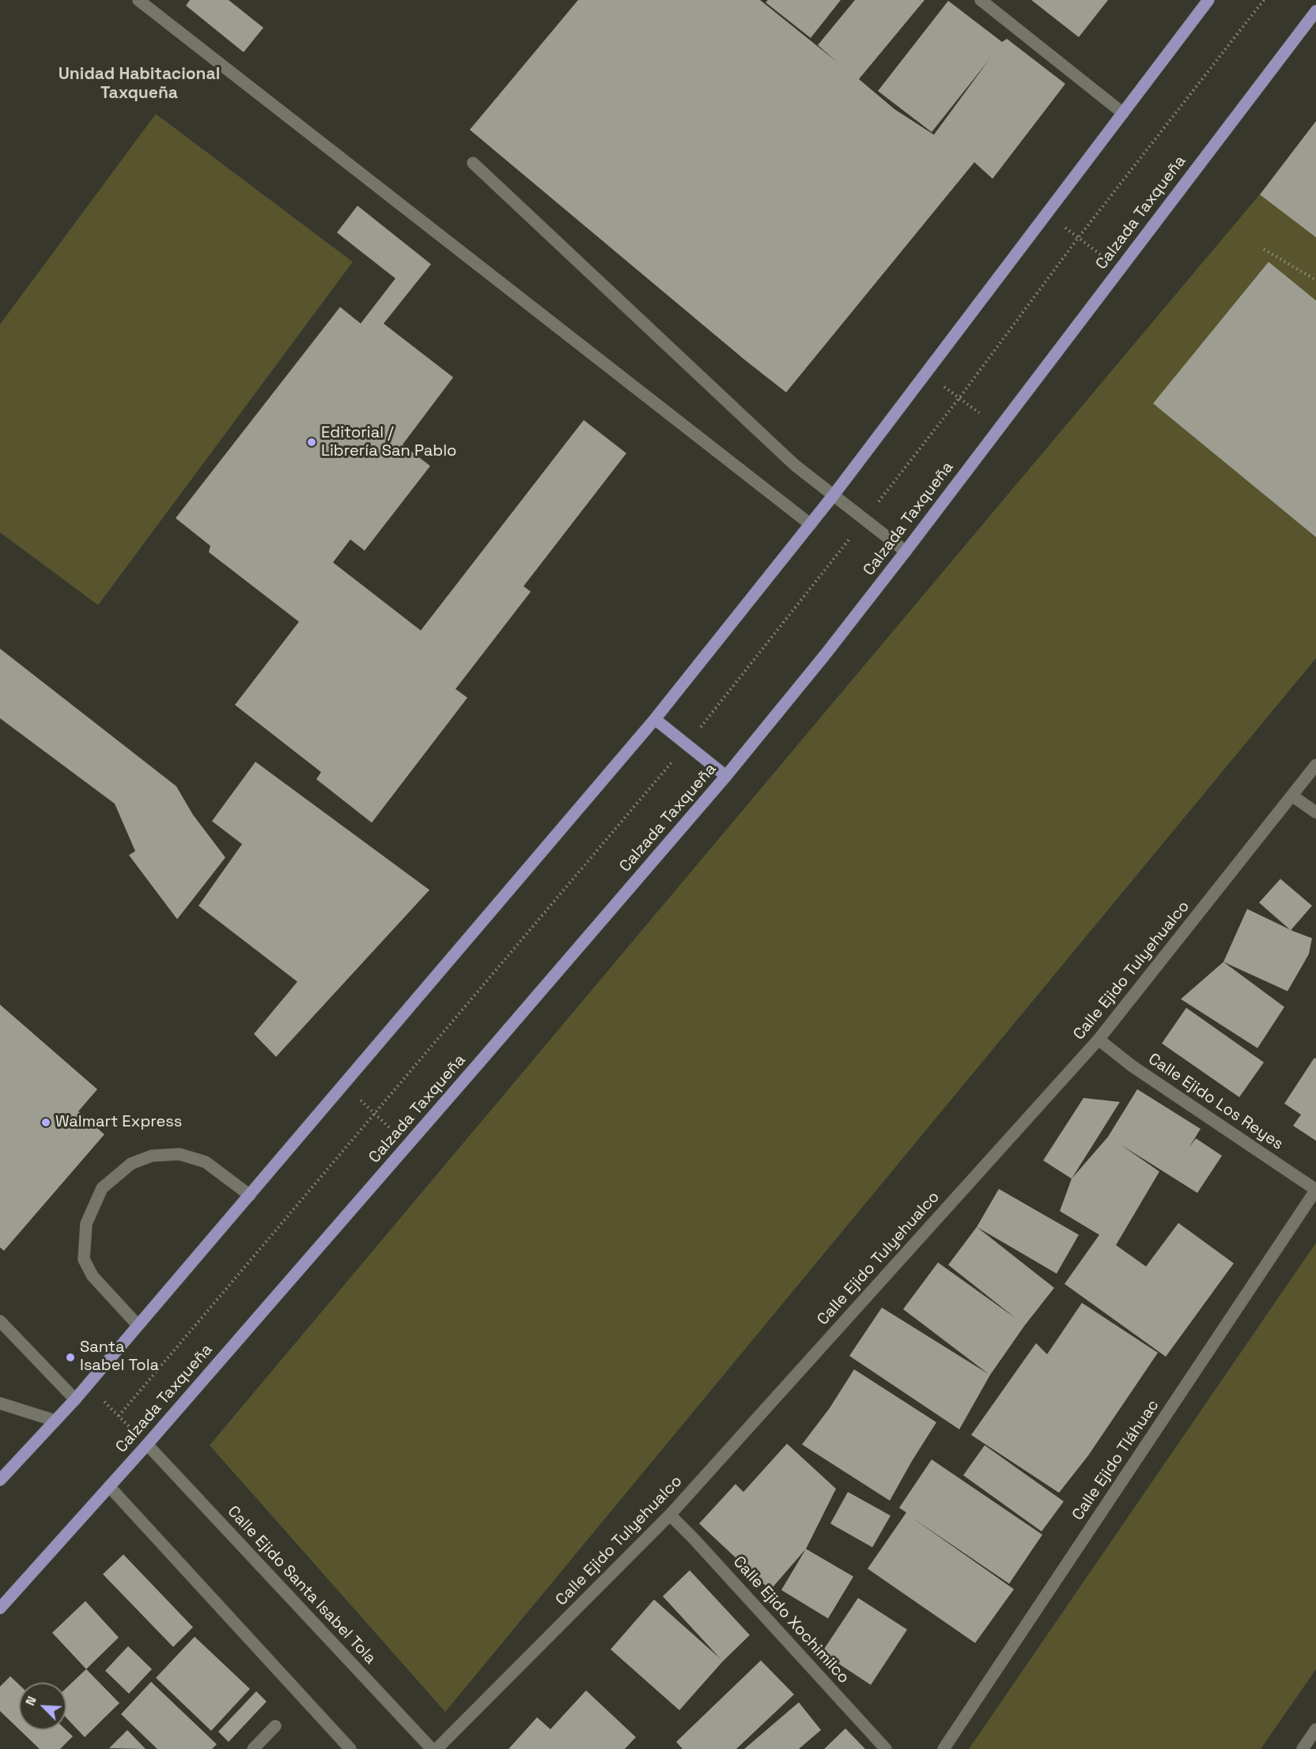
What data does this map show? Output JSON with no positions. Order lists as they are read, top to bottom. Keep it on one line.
{"streets":{"main road":["Calzada Taxqueña"],"street":["Calle Ejido Tulyehualco","Calle Ejido Los Reyes","Calle Ejido Tláhuac","Calle Ejido Santa Isabel Tola","Calle Ejido Xochimilco"]},"crossings":[["Calzada Taxqueña","Calle Ejido Santa Isabel Tola"],["Calle Ejido Tulyehualco","Calle Ejido Los Reyes"],["Calle Ejido Tulyehualco","Calle Ejido Xochimilco"],["Calle Ejido Los Reyes","Calle Ejido Tláhuac"]],"districts":["Unidad Habitacional Taxqueña"],"places":["Editorial / Librería San Pablo","Walmart Express","Santa Isabel Tola"],"north":"top left"}
